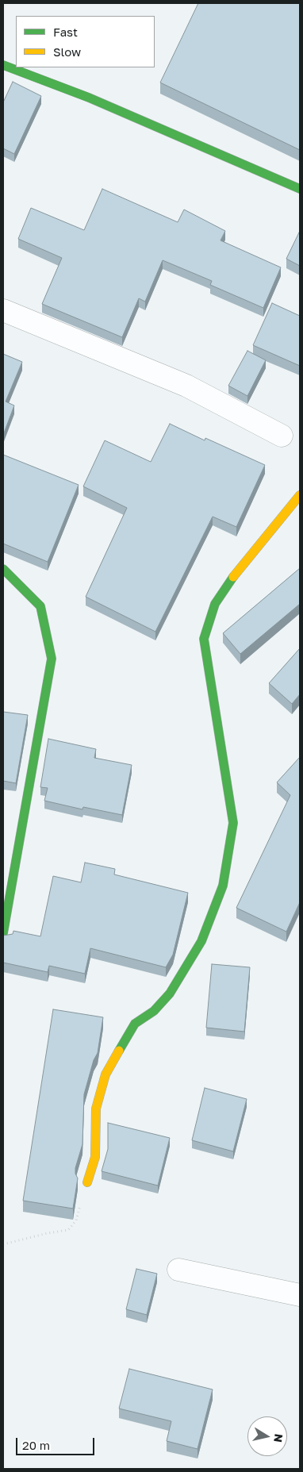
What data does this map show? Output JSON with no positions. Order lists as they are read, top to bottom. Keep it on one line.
{"legend":["Fast","Slow"],"scale_bar":"20 m","north":"right"}
